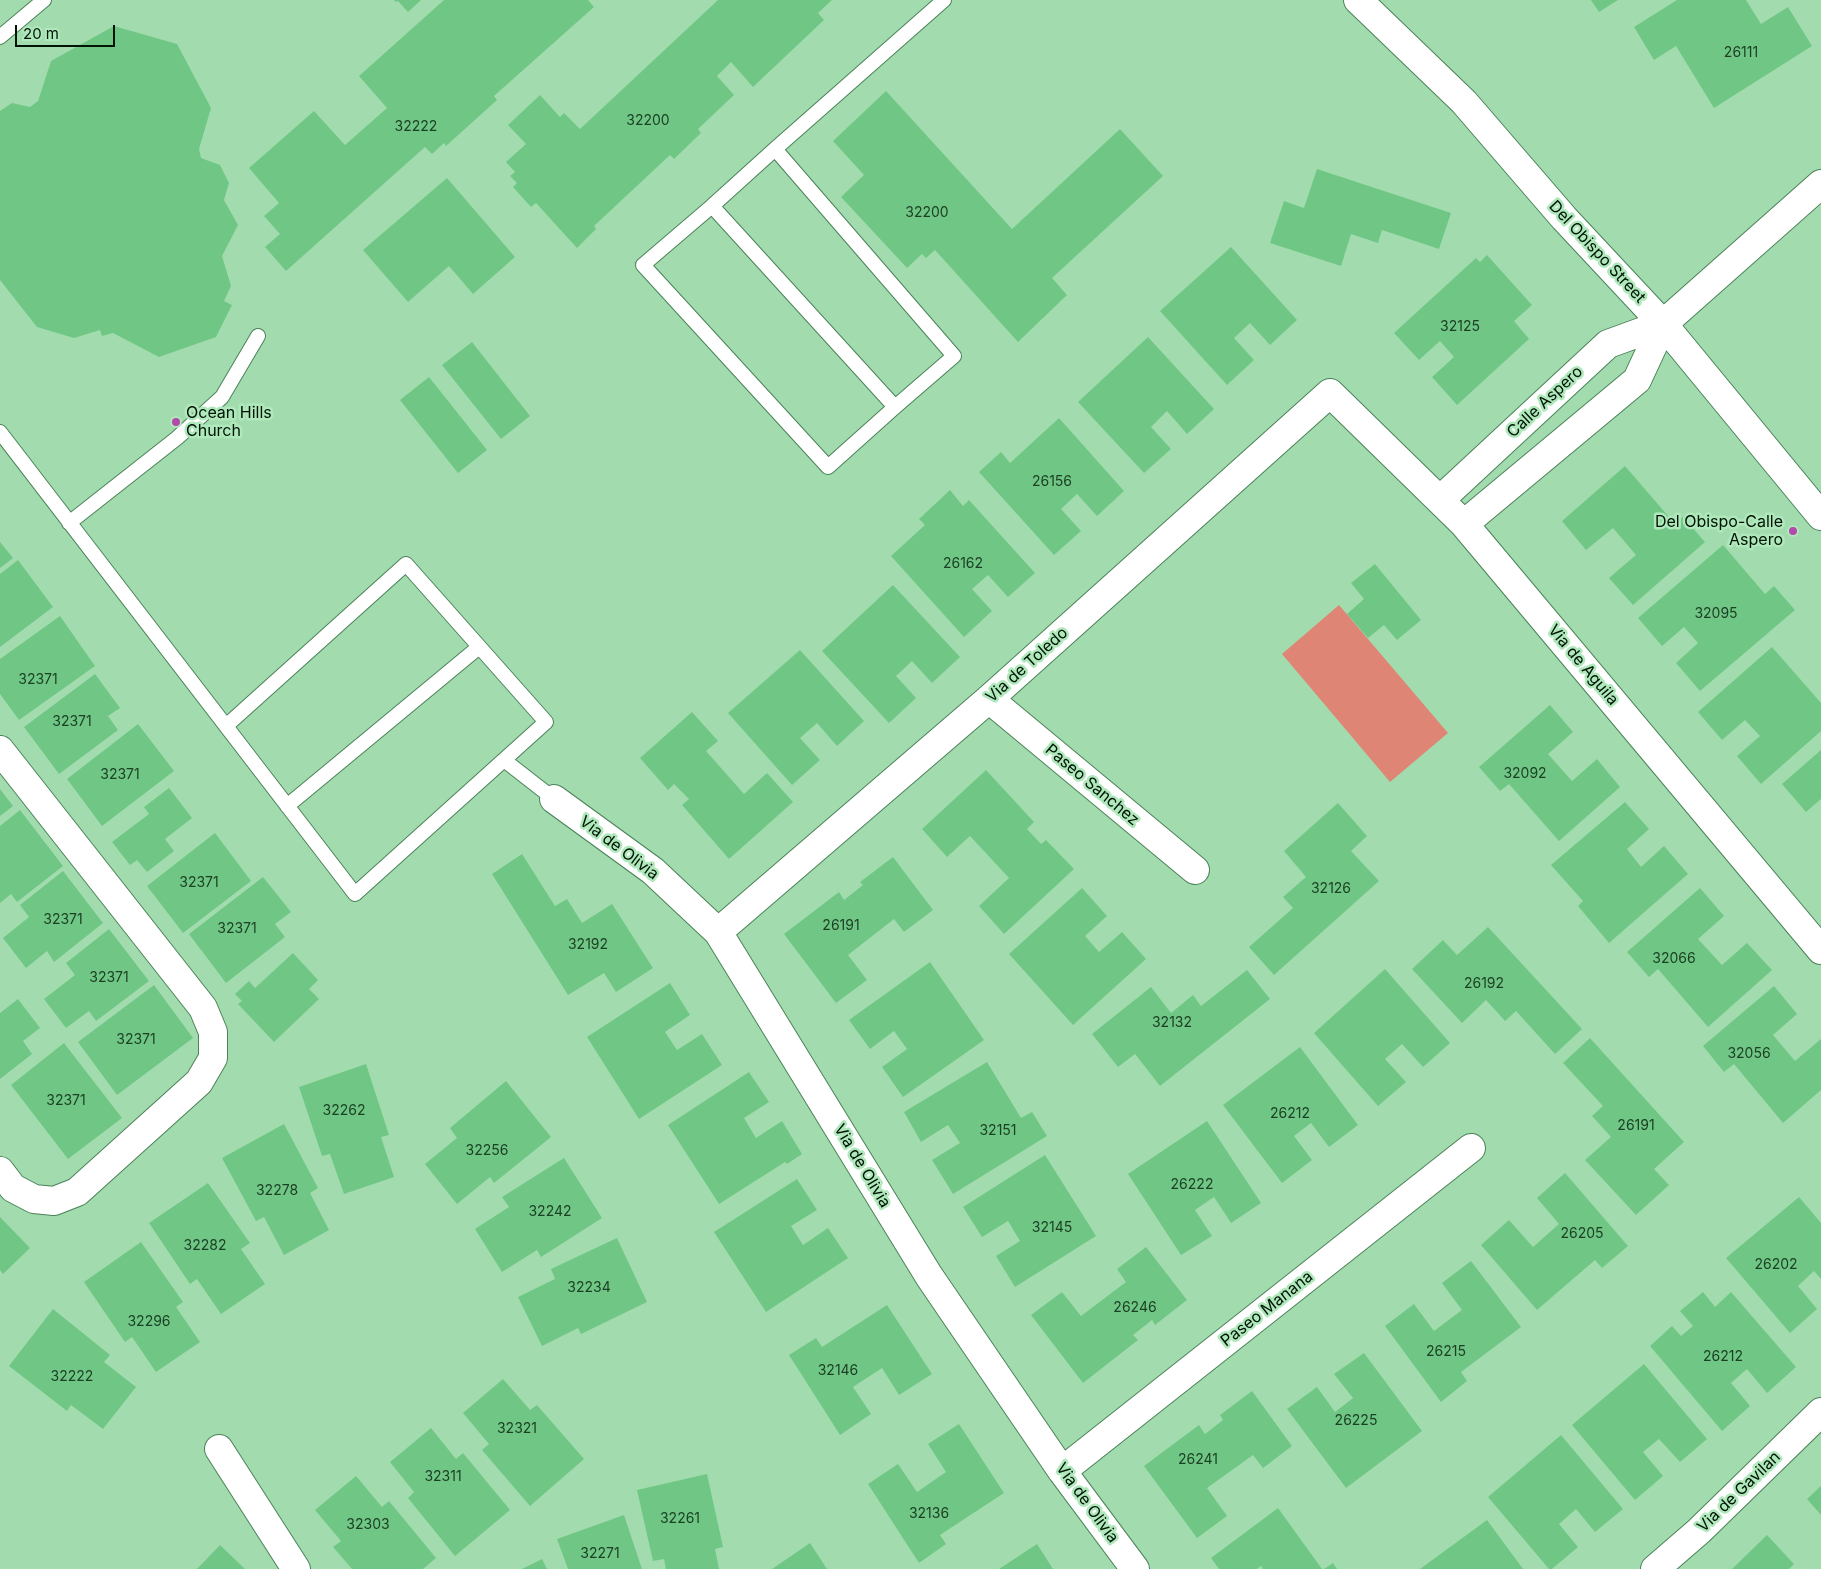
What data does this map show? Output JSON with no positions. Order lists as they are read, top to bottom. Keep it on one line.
{"streets":{"street":["Del Obispo Street","Calle Aspero","Via de Toledo","Via de Aguila","Paseo Sanchez","Via de Olivia","Paseo Manana","Via de Gavilan"]},"crossings":[["Del Obispo Street","Calle Aspero"],["Calle Aspero","Via de Aguila"],["Via de Toledo","Via de Aguila"],["Via de Toledo","Paseo Sanchez"],["Via de Toledo","Via de Olivia"],["Via de Olivia","Paseo Manana"]],"places":["Ocean Hills Church","Del Obispo-Calle Aspero"],"house_numbers":["26111","32200","32222","32200","32125","26156","26162","32095","32371","32371","32092","32371","32371","32126","32371","26191","32371","32192","32066","32371","26192","32132","32371","32056","32371","32262","26212","26191","32151","32256","26222","32278","32242","32145","26205","32282","26202","32234","26246","32296","26215","26212","32146","32222","26225","32321","26241","32311","32136","32261","32303","32271"],"scale_bar":"20 m"}
